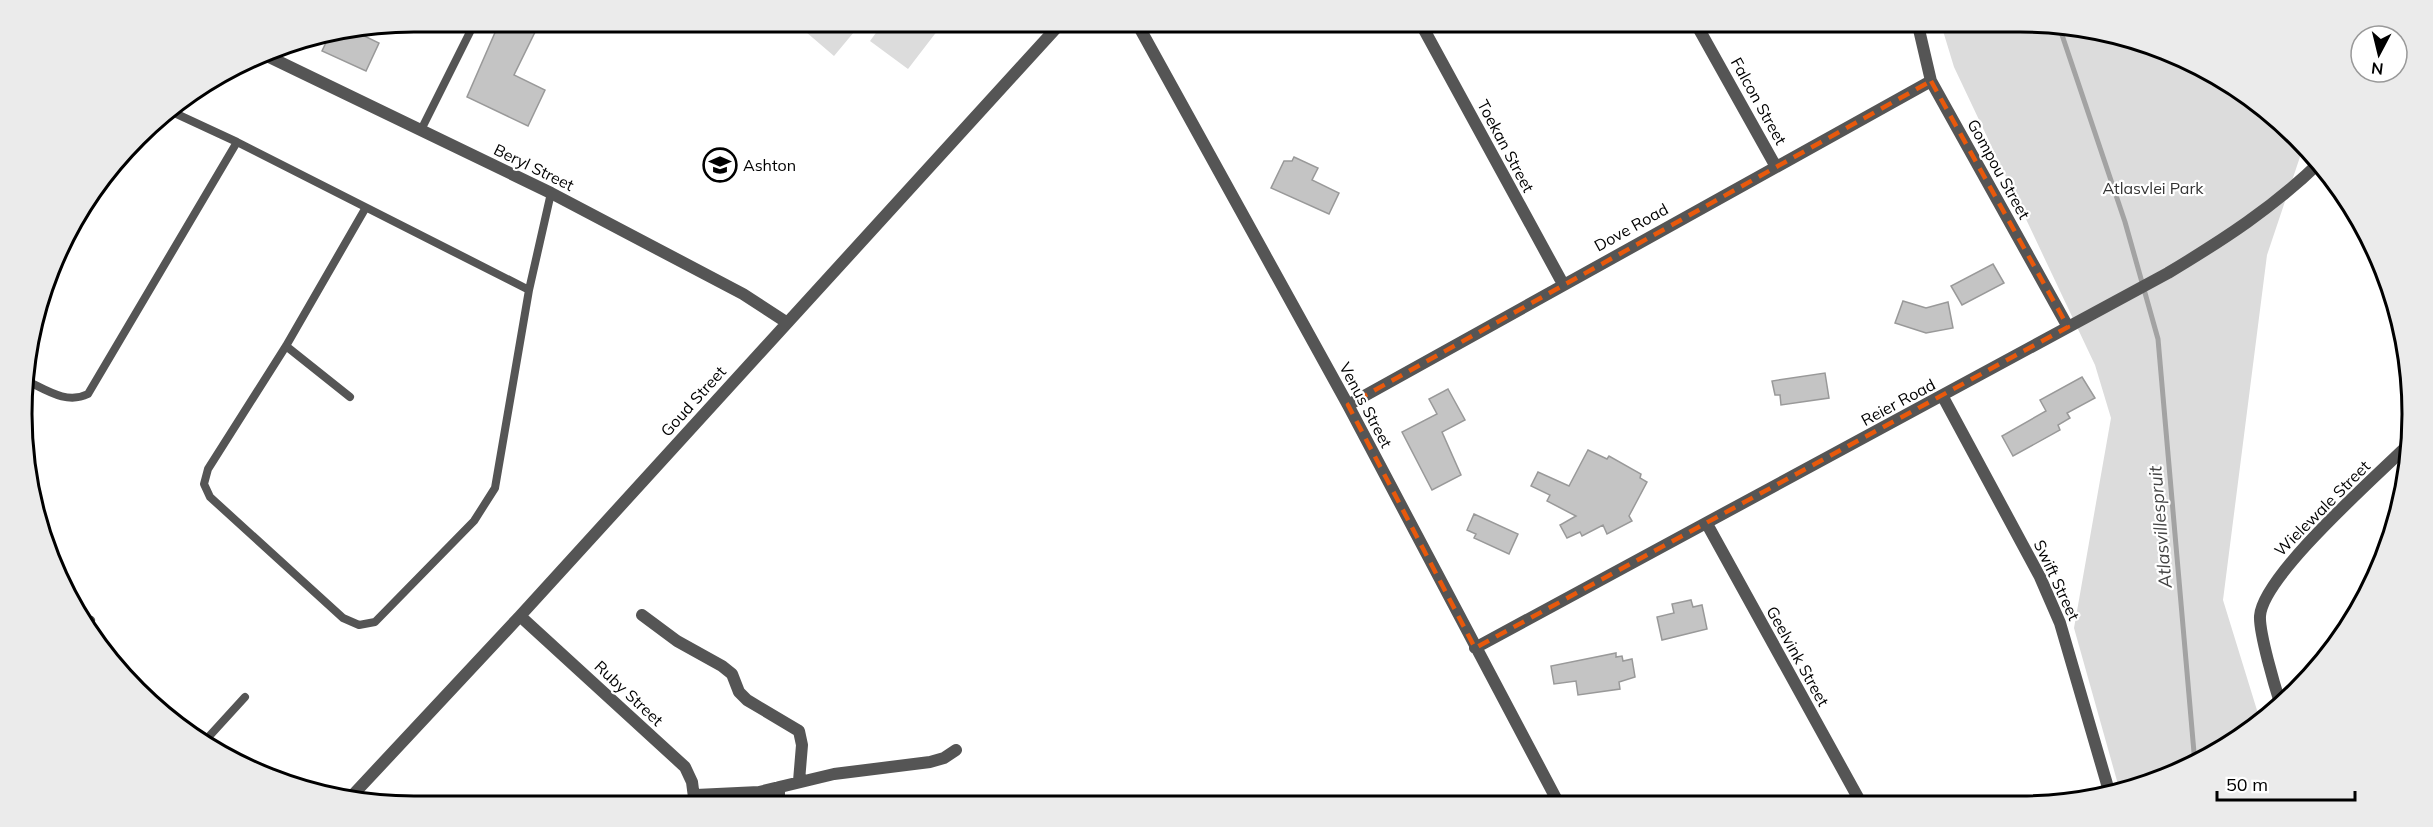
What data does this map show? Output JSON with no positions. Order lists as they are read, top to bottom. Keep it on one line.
{"streets":{"street":["Falcon Street","Toekan Street","Beryl Street","Gompou Street","Dove Road","Goud Street","Reier Road","Venus Street","Wielewale Street","Swift Street","Geelvink Street","Ruby Street"]},"crossings":[["Falcon Street","Dove Road"],["Toekan Street","Dove Road"],["Beryl Street","Goud Street"],["Gompou Street","Dove Road"],["Gompou Street","Reier Road"],["Dove Road","Venus Street"],["Goud Street","Ruby Street"],["Reier Road","Venus Street"],["Reier Road","Swift Street"],["Reier Road","Geelvink Street"]],"water":["Atlasvillespruit"],"parks":["Atlasvlei Park"],"places":{"school or university":["Ashton"]},"scale_bar":"50 m","north":"bottom"}
